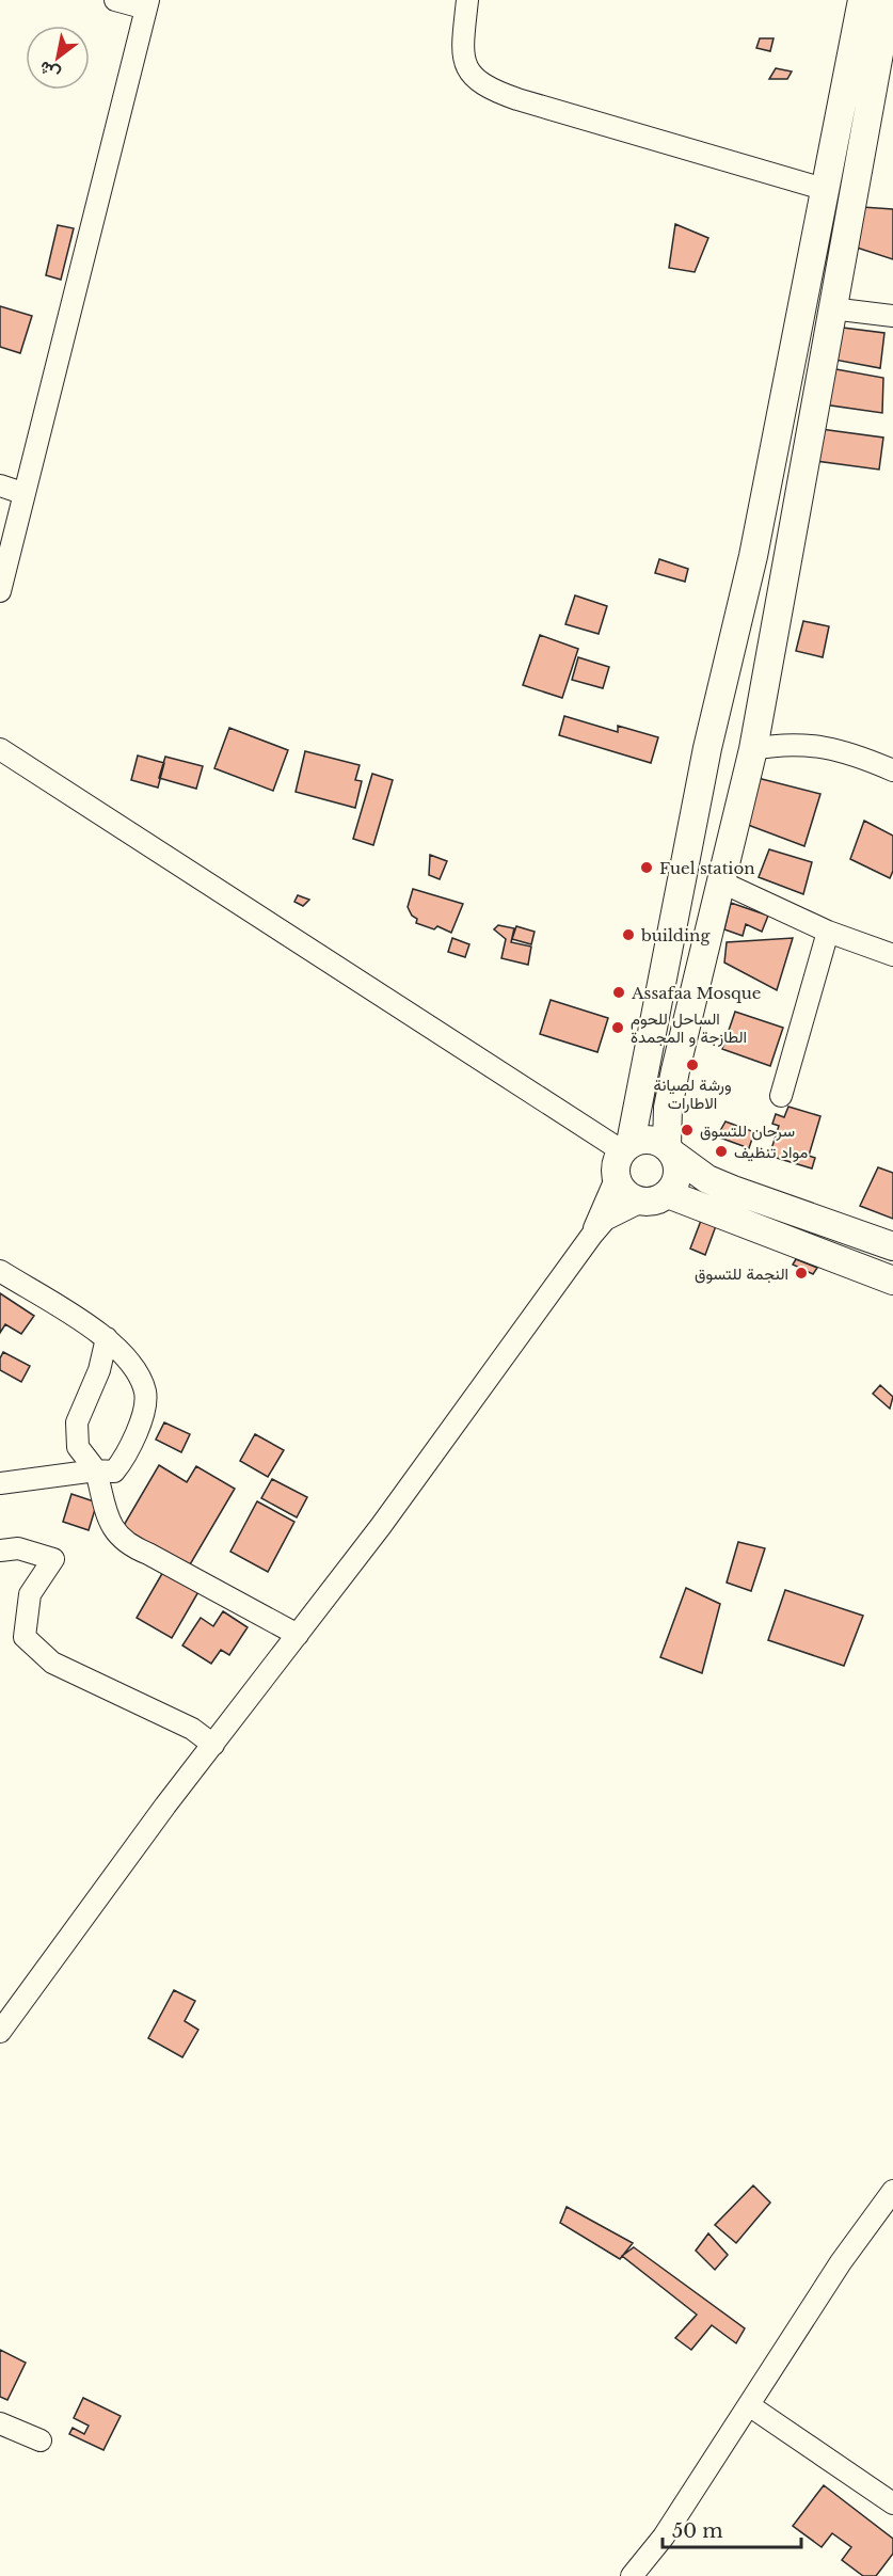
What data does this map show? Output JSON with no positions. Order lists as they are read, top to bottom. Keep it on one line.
{"places":["Fuel station","building","Assafaa Mosque","الساحل للحوم الطازجة و المجمدة","ورشة لصيانة الاطارات","سرحان للتسوق","مواد تنظيف","النجمة للتسوق"],"scale_bar":"50 m","north":"bottom left"}
